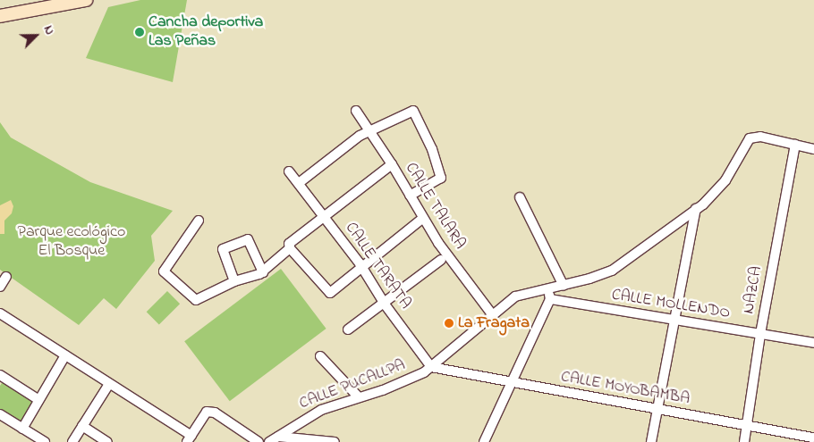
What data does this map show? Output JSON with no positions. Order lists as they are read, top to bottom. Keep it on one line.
{"streets":{"street":["CALLE TALARA","CALLE TARATA","NAZCA","CALLE MOLLENDO","CALLE PUCALLPA","CALLE MOYOBAMBA"]},"crossings":[["CALLE TALARA","CALLE PUCALLPA"],["CALLE TARATA","CALLE PUCALLPA"],["CALLE TARATA","CALLE MOYOBAMBA"],["NAZCA","CALLE MOLLENDO"],["NAZCA","CALLE PUCALLPA"],["NAZCA","CALLE MOYOBAMBA"],["CALLE PUCALLPA","CALLE MOYOBAMBA"]],"parks":["Parque ecológico El Bosque"],"places":["Cancha deportiva Las Peñas","La Fragata"],"north":"top right"}
